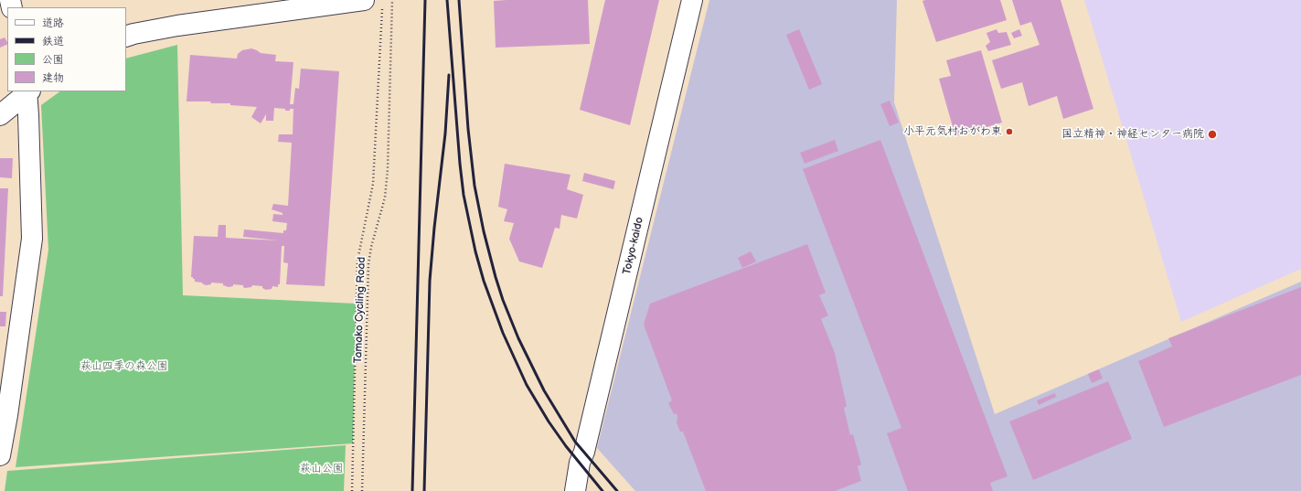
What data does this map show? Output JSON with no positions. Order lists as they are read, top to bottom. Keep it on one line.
{"streets":{"street":["Tokyo-kaido"],"path":["Tamako Cycling Road"]},"parks":["萩山四季の森公園","萩山公園"],"places":["小平元気村おがわ東","国立精神・神経センター病院"],"legend":["道路","鉄道","公園","建物"]}
